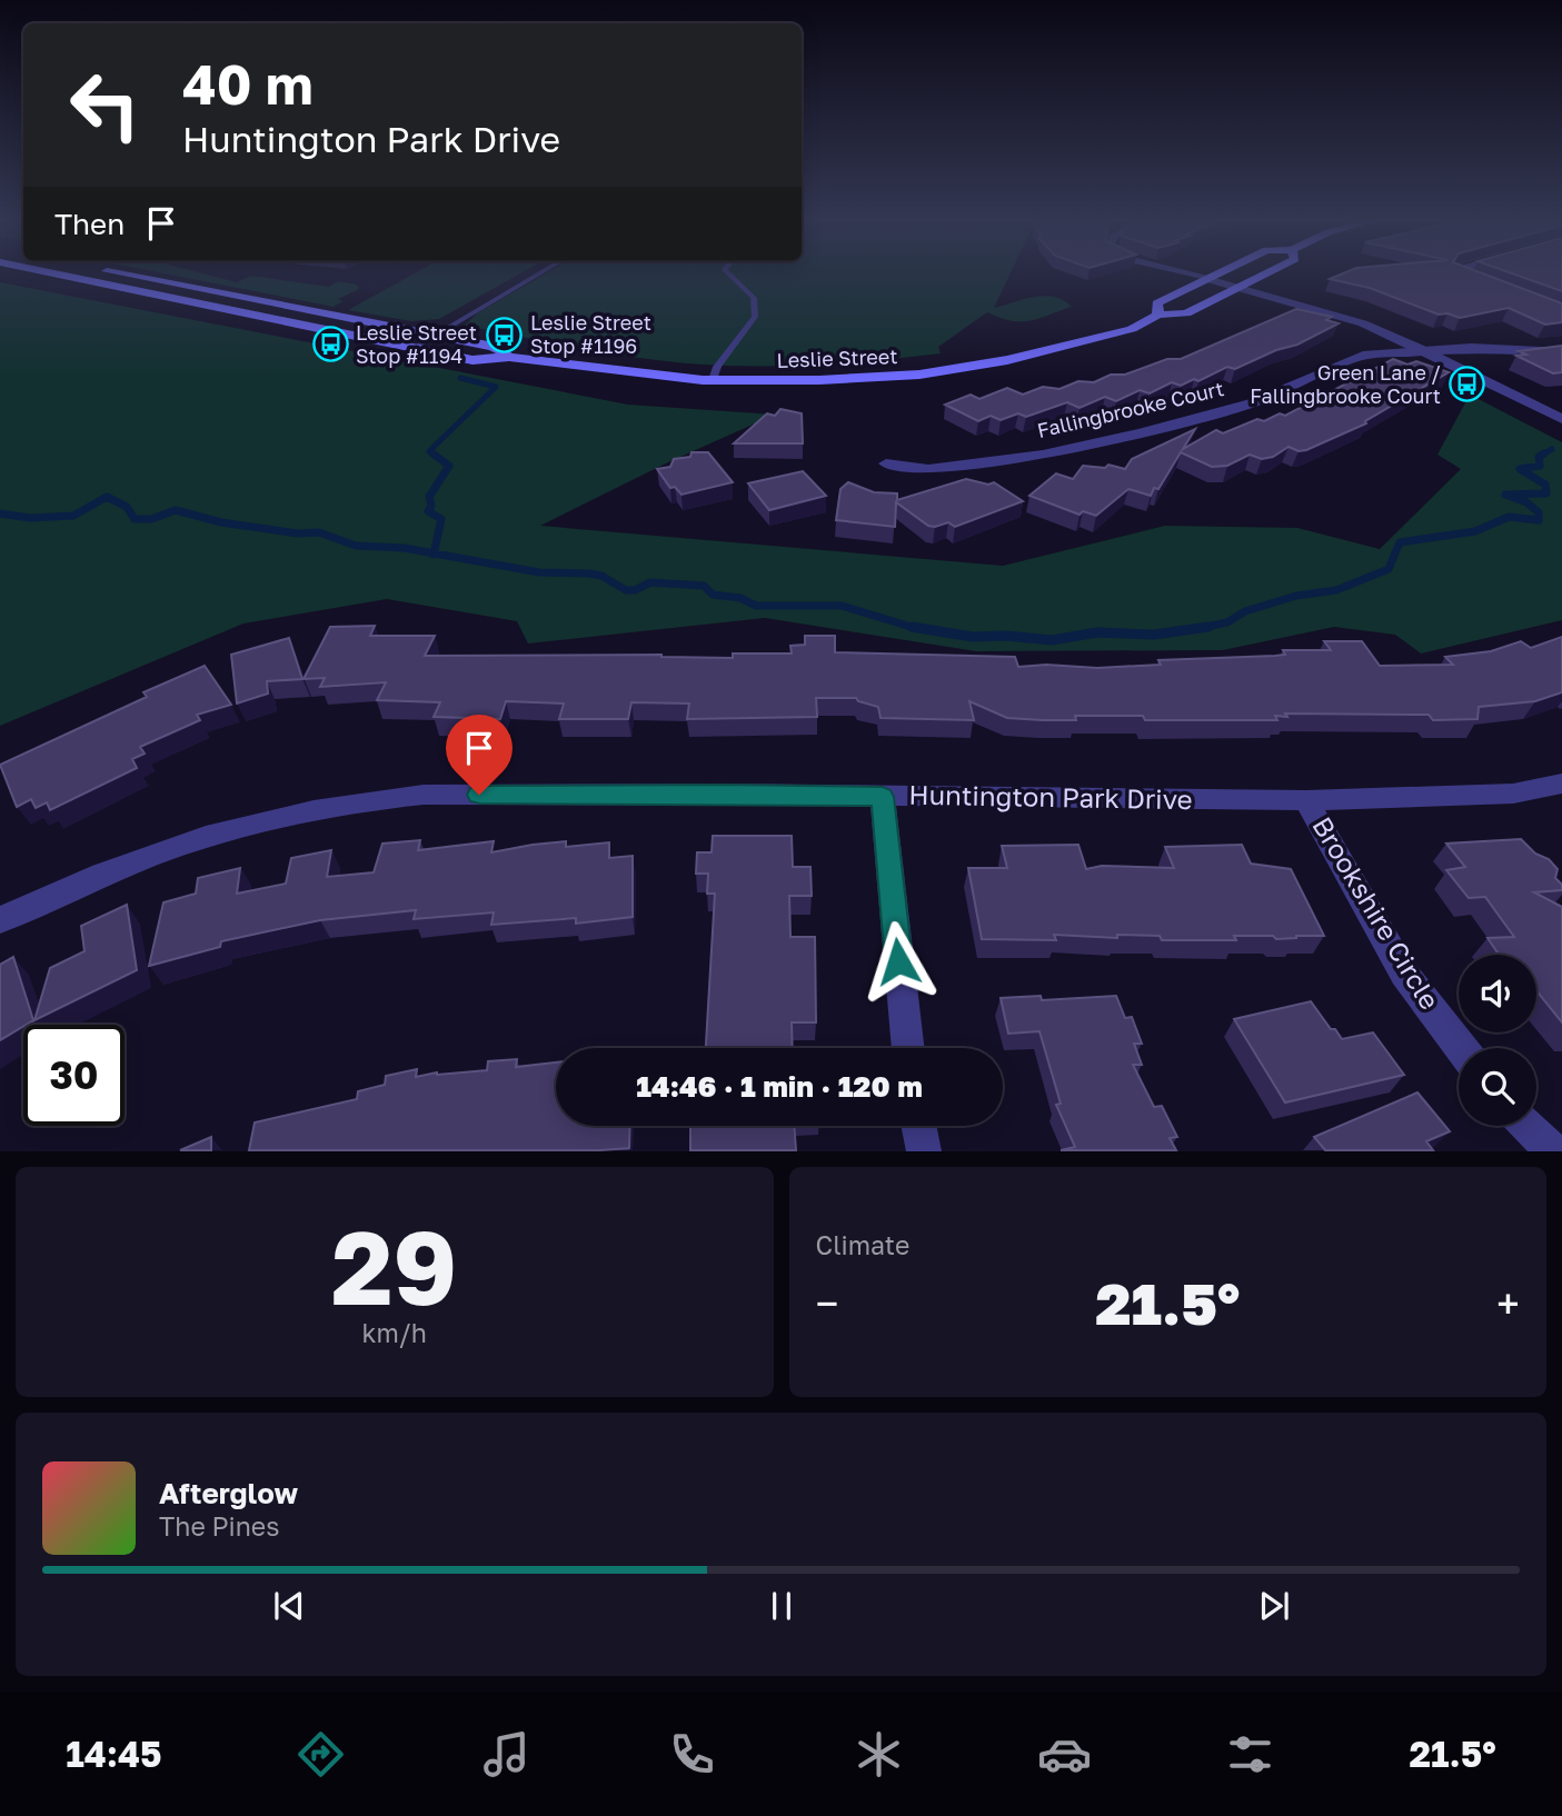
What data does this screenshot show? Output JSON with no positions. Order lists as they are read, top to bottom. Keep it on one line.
{"streets":{"main road":["Leslie Street"],"street":["Fallingbrooke Court","Huntington Park Drive","Brookshire Circle"]},"crossings":[["Huntington Park Drive","Brookshire Circle"]],"places":{"bus stop":["Leslie Street Stop #1196","Leslie Street Stop #1194","Green Lane / Fallingbrooke Court"]},"page":{"turn":["40 m","Huntington Park Drive"],"then":"Then","limit":"30","trip":"14:46 · 1 min · 120 m","tile":[["29","km/h"],"Climate"],"heat":["−","21.5°","+"],"song":["Afterglow","The Pines"],"tabs":["14:45","21.5°"]}}
